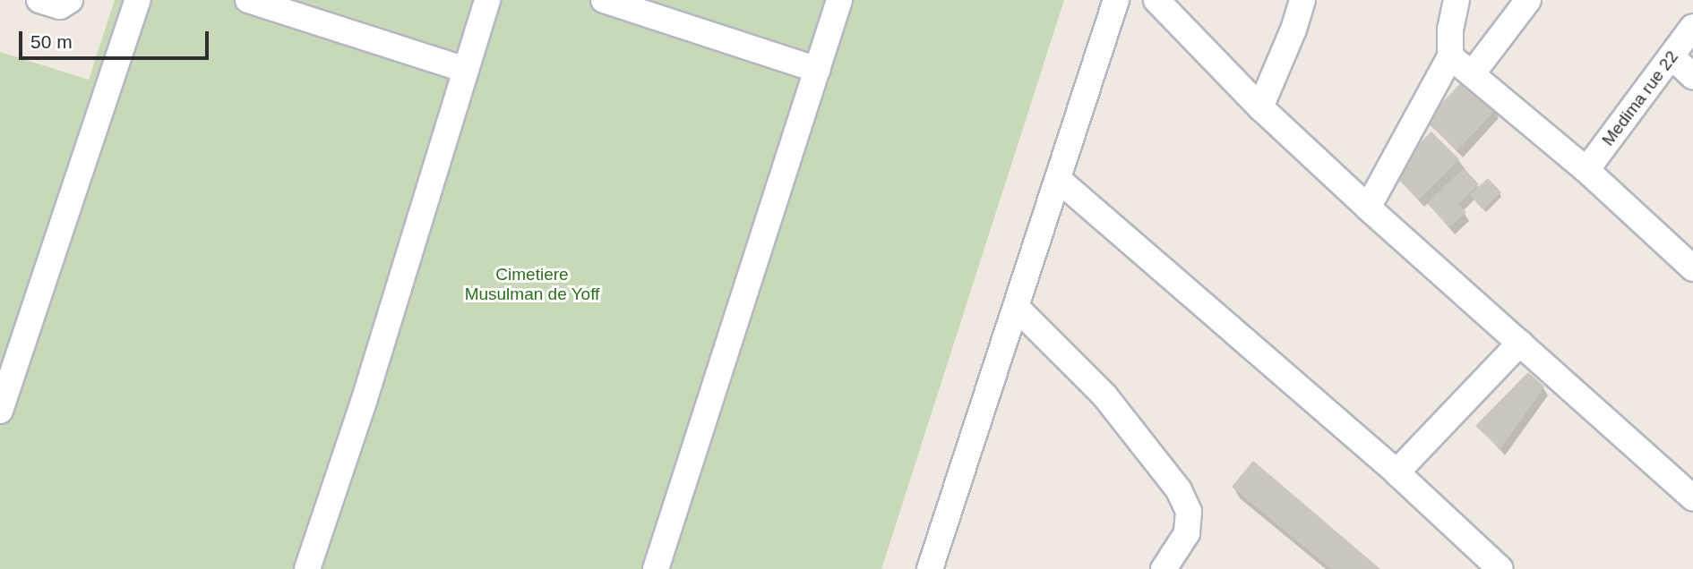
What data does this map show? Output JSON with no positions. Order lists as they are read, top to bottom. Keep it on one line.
{"streets":{"street":["Medima rue 22"]},"parks":["Cimetiere Musulman de Yoff"],"scale_bar":"50 m"}
